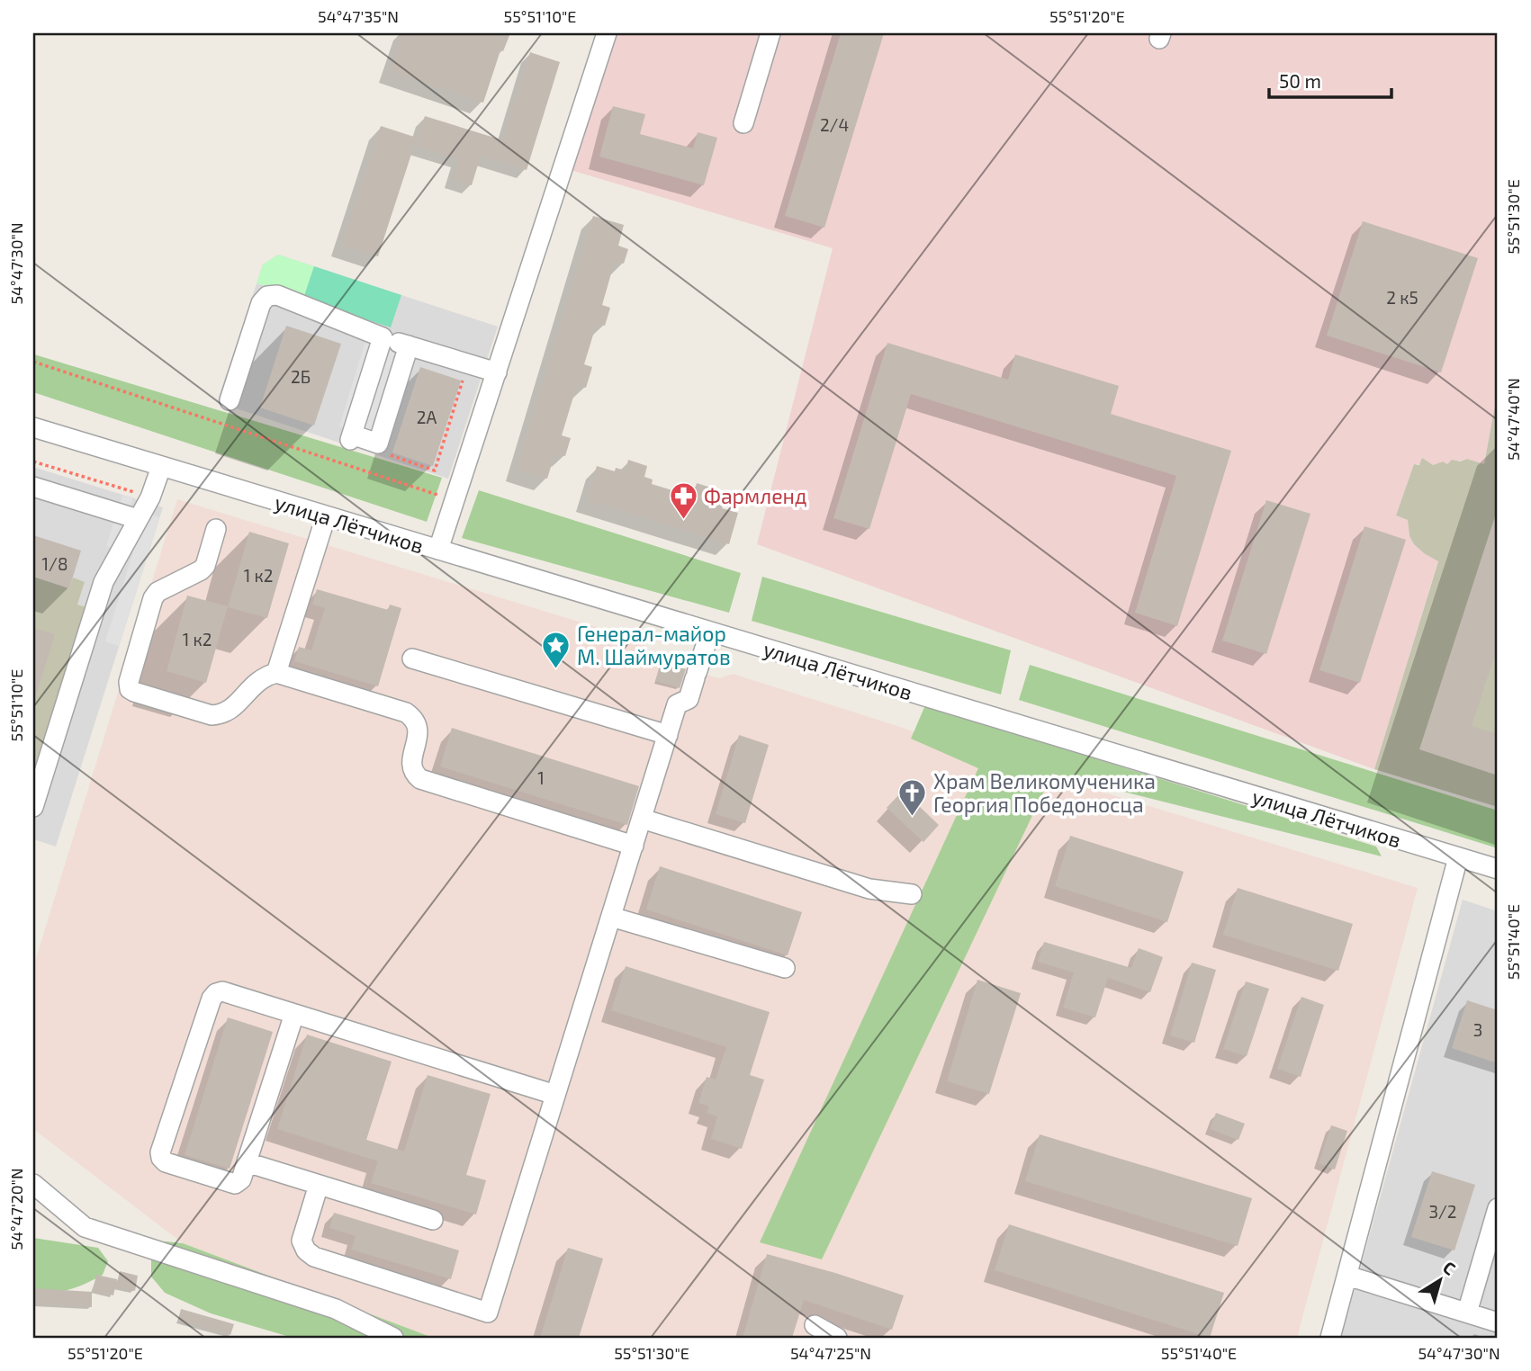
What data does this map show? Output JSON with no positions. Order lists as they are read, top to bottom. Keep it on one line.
{"streets":{"street":["улица Лётчиков"]},"places":{"pharmacy":["Фармленд"],"place":["Генерал-майор М. Шаймуратов"],"church":["Храм Великомученика Георгия Победоносца"]},"house_numbers":["2/4","2 к5","2Б","2А","1/8","1 к2","1 к2","1","3","3/2"],"scale_bar":"50 m","north":"top right","coordinates":["54°47'35\"N","55°51'10\"E","55°51'20\"E","55°51'30\"E","54°47'30\"N","54°47'40\"N","55°51'40\"E","54°47'20\"N","54°47'25\"N"]}
